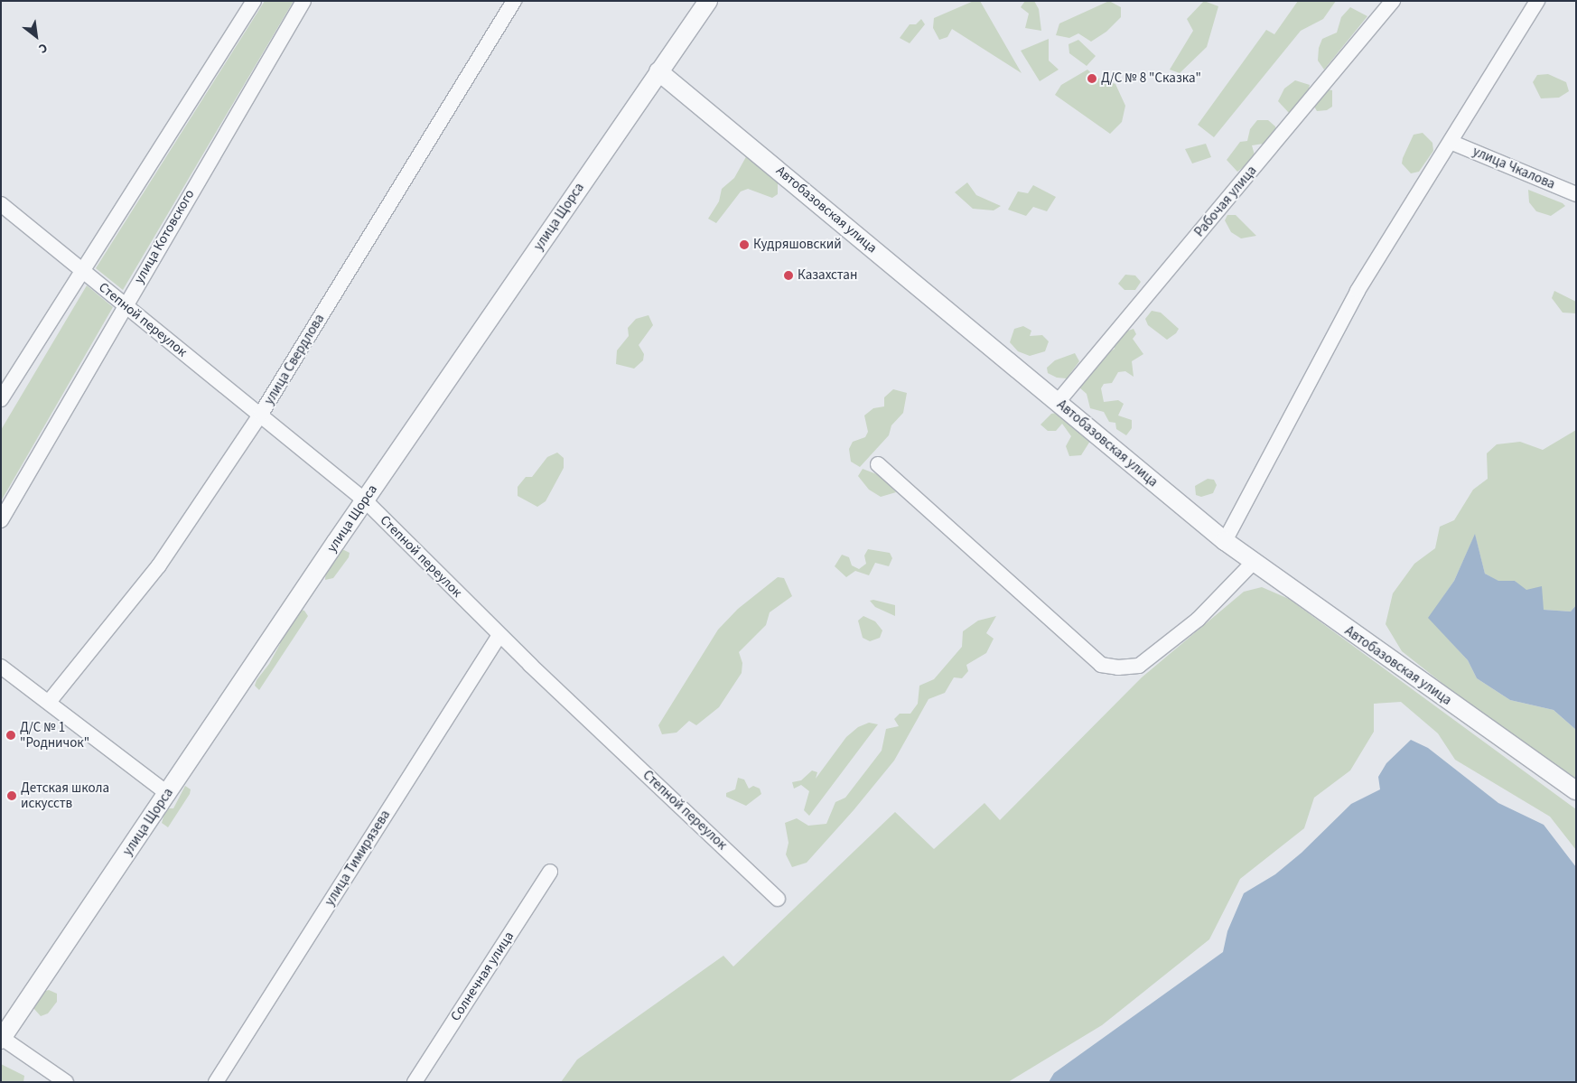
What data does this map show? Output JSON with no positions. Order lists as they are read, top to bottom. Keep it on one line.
{"streets":{"street":["улица Чкалова","Рабочая улица","Автобазовская улица","улица Щорса","улица Котовского","Степной переулок","улица Свердлова","улица Тимирязева","Солнечная улица"]},"crossings":[["Рабочая улица","Автобазовская улица"],["Автобазовская улица","улица Щорса"],["улица Щорса","Степной переулок"],["улица Котовского","Степной переулок"],["Степной переулок","улица Свердлова"],["Степной переулок","улица Тимирязева"]],"places":["Д/С № 8 \"Сказка\"","Кудряшовский","Казахстан","Д/С № 1 \"Родничок\"","Детская школа искусств"],"north":"bottom right"}
